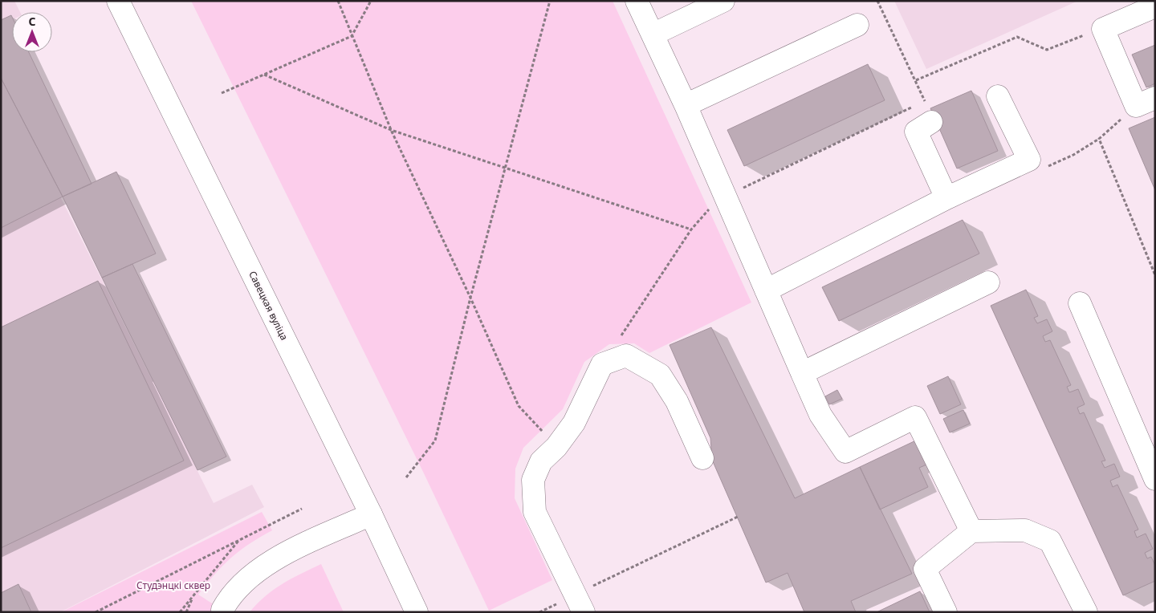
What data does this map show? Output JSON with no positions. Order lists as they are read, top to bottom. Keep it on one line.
{"streets":{"main road":["Савецкая вуліца"]},"parks":["Студэнцкі сквер"],"north":"top"}
